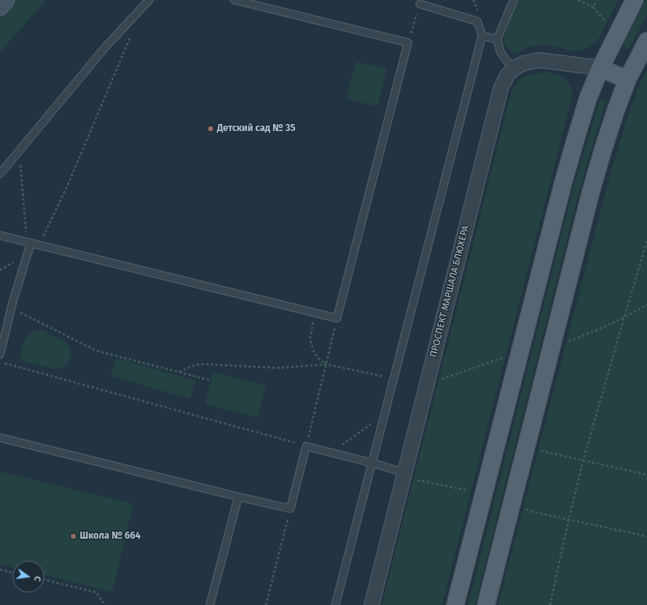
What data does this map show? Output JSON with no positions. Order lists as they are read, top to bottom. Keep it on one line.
{"streets":{"street":["ПРОСПЕКТ МАРШАЛА БЛЮХЕРА"]},"places":["Детский сад № 35","Школа № 664"],"north":"right"}
